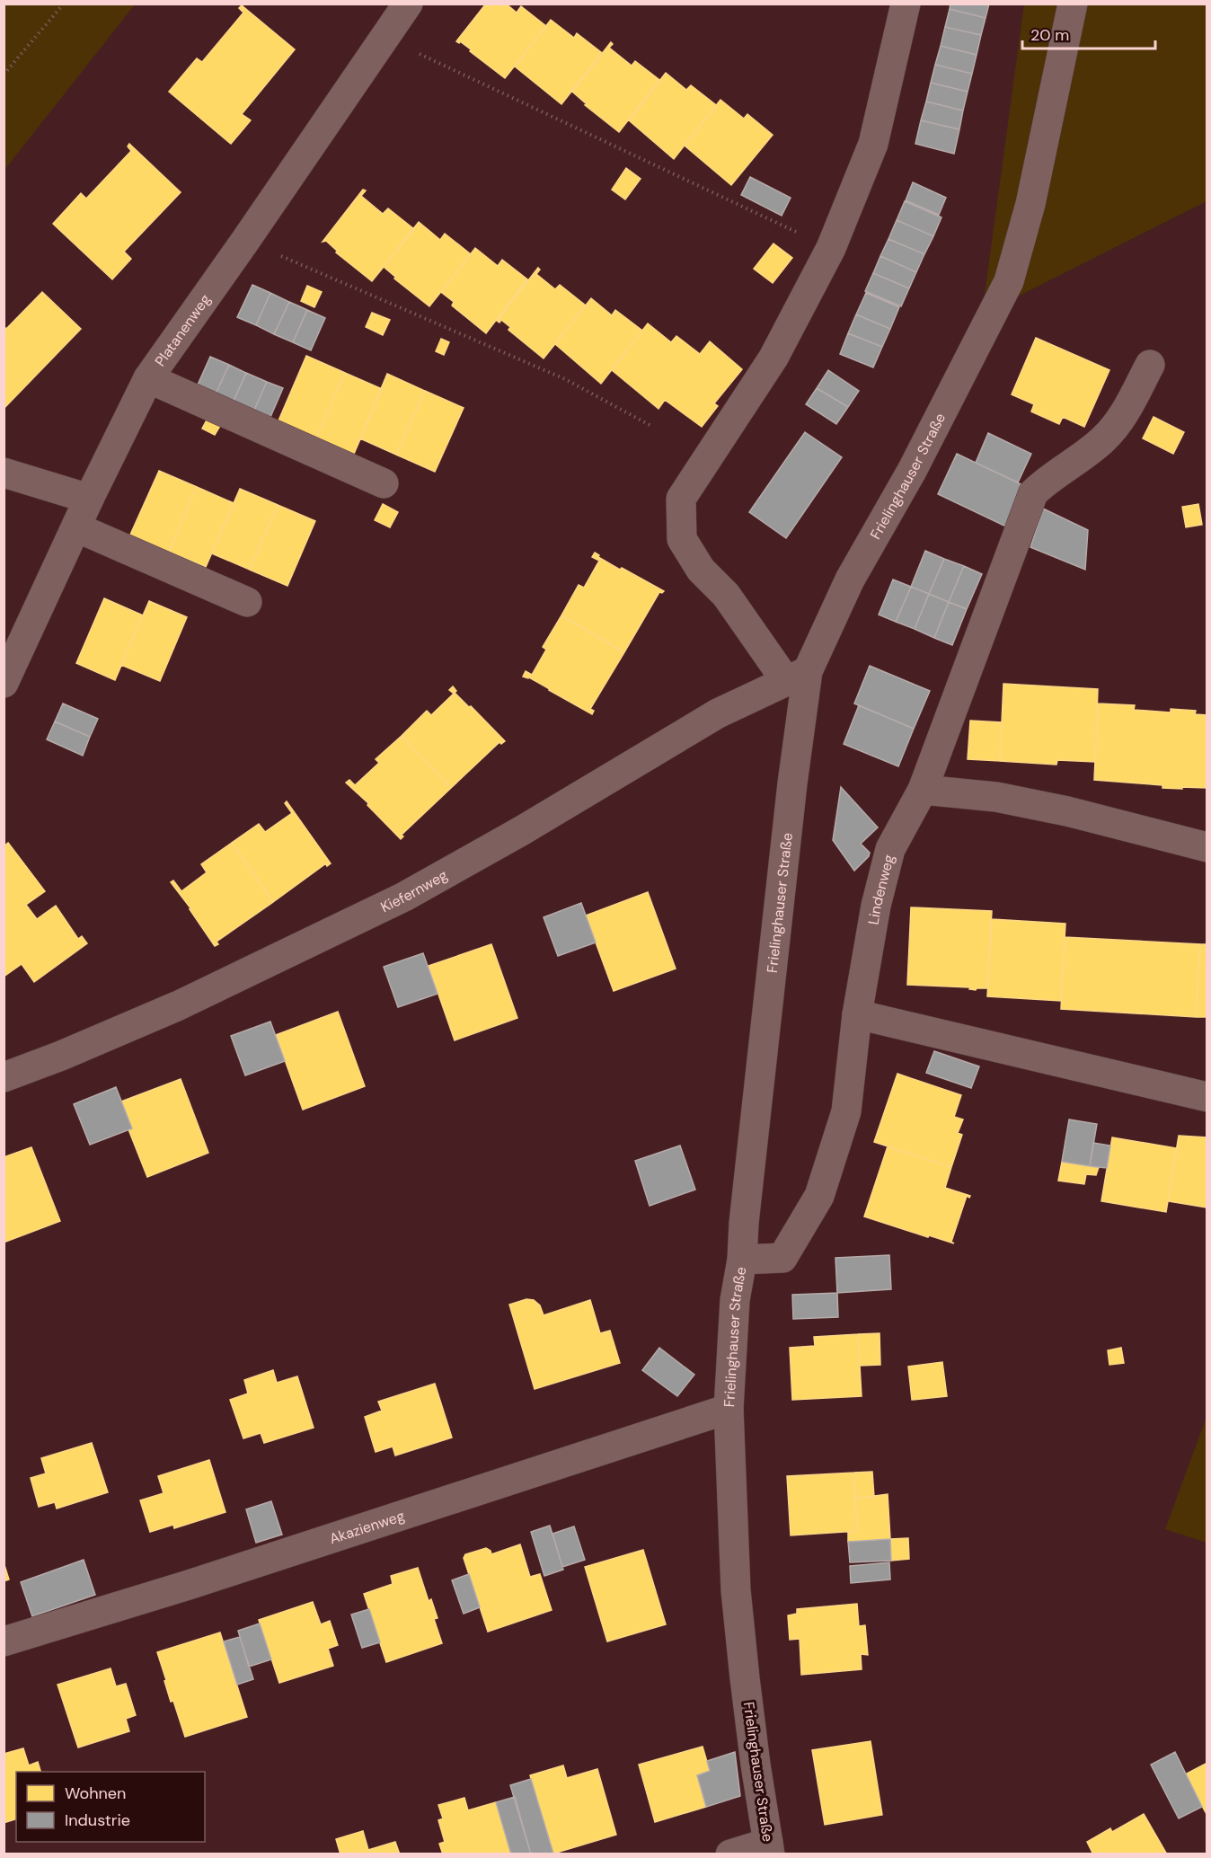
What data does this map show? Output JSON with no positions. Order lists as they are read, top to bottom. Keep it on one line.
{"streets":{"street":["Platanenweg","Frielinghauser Straße","Kiefernweg","Lindenweg","Akazienweg"]},"crossings":[["Frielinghauser Straße","Kiefernweg"],["Frielinghauser Straße","Lindenweg"],["Frielinghauser Straße","Akazienweg"]],"legend":["Wohnen","Industrie"],"scale_bar":"20 m"}
